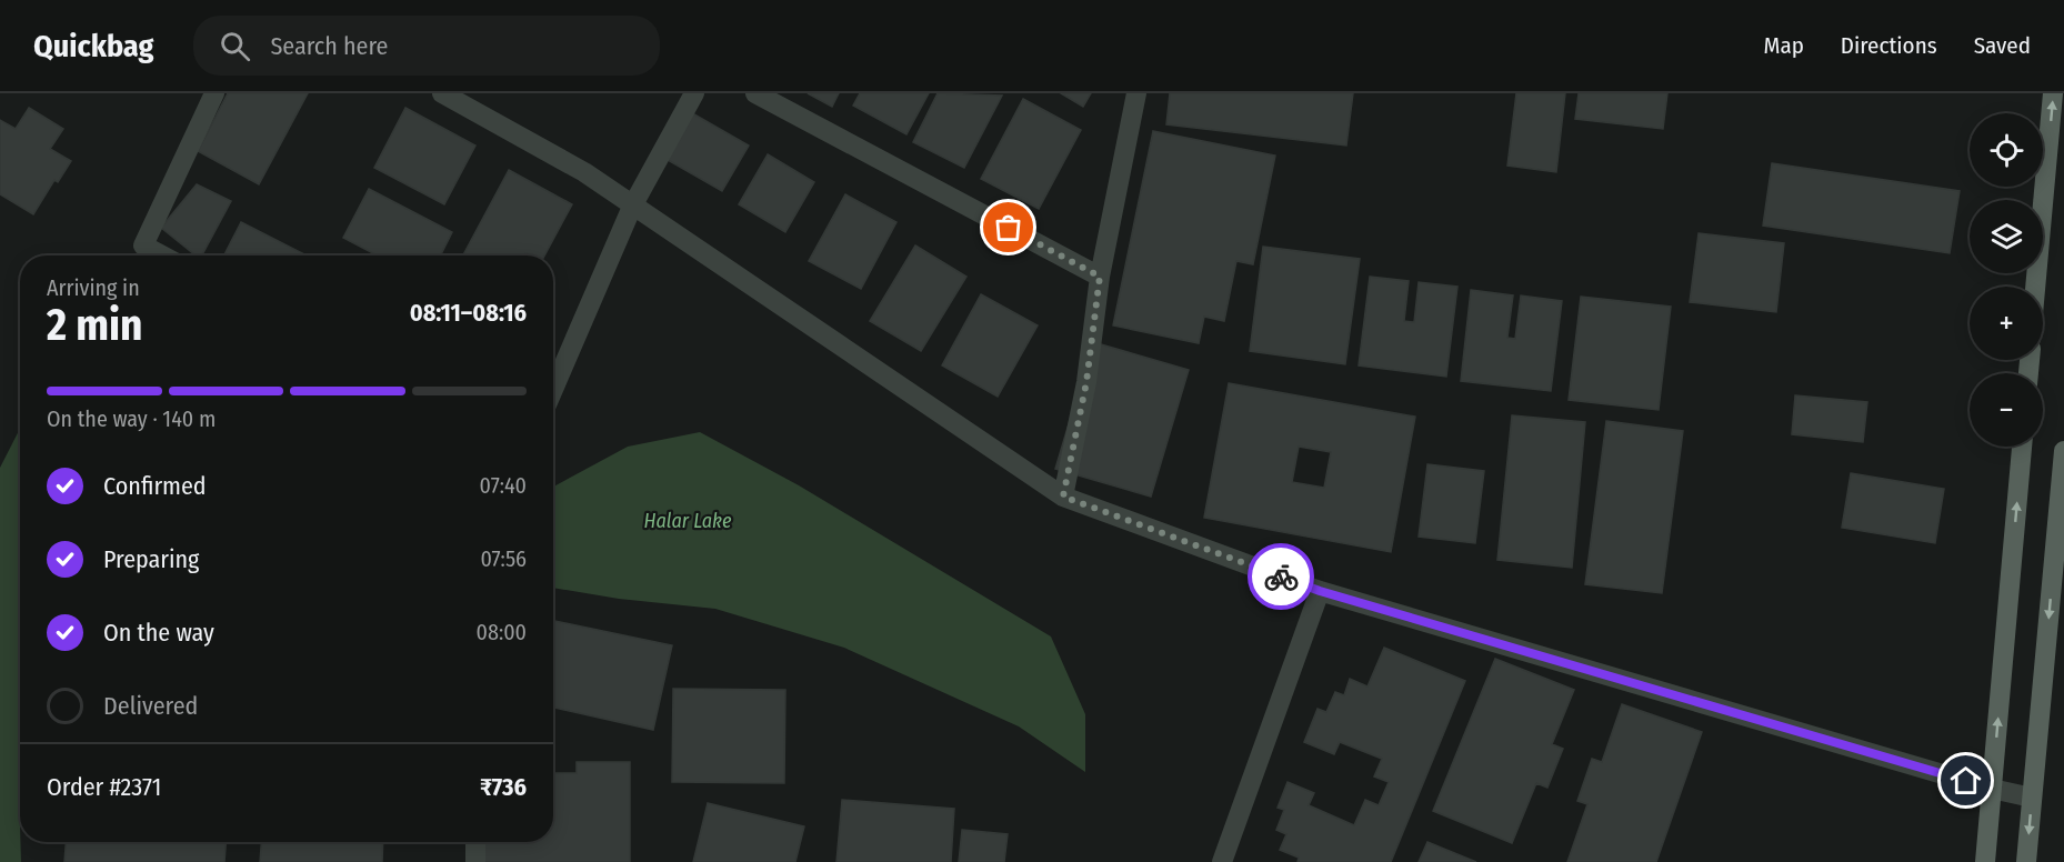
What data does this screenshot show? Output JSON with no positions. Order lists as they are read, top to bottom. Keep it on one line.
{"water":["Halar Lake"],"page":{"header":"Quickbag","search":"Search here","nav":["Map","Directions","Saved"],"map_buttons":["+","−"],"heading":["2 min","Arriving in","08:11–08:16"],"panel":["Order #2371","₹736"],"bar":"On the way · 140 m","list":[["Confirmed","07:40"],["Preparing","07:56"],["On the way","08:00"],"Delivered"]}}
